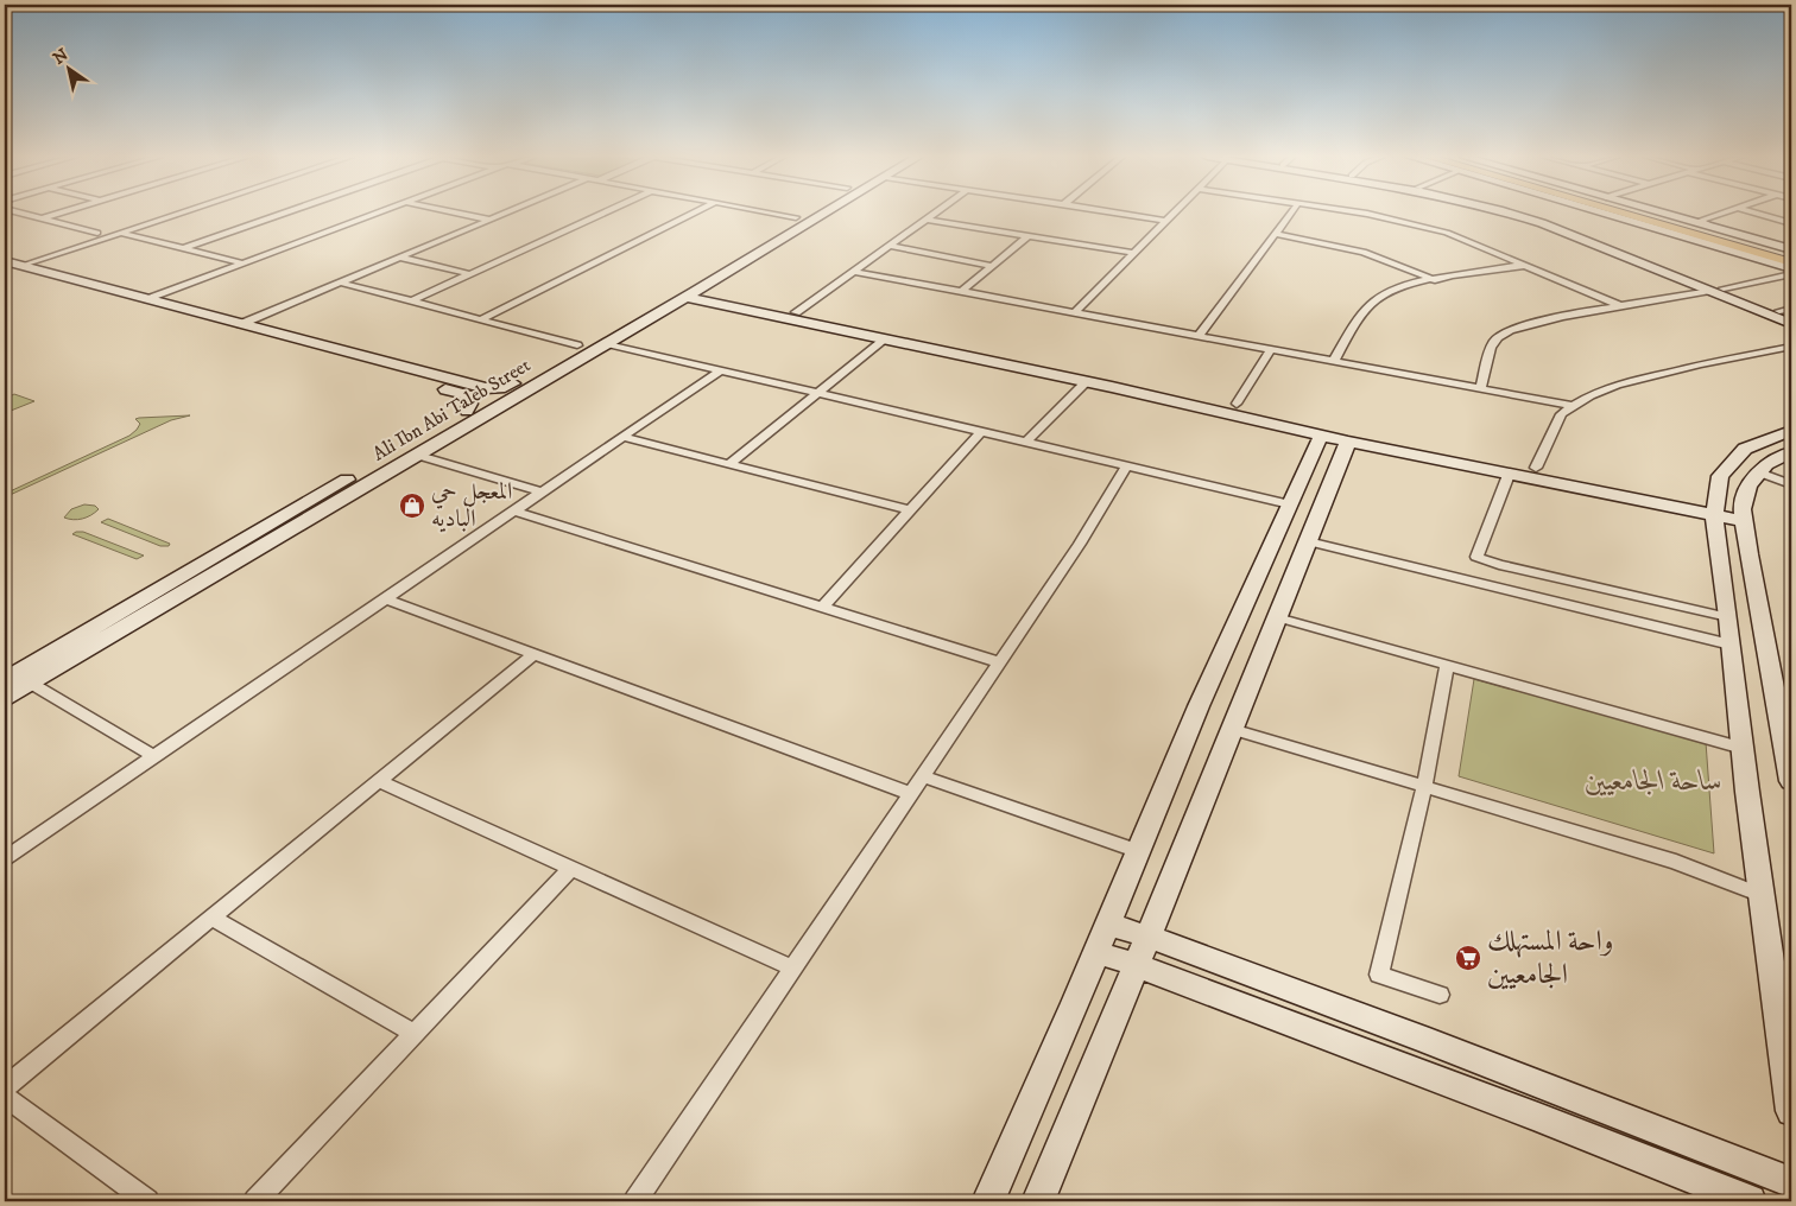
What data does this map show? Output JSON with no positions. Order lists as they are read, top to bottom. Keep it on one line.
{"streets":{"street":["Ali Ibn Abi Taleb Street"]},"parks":["ساحة الجامعيين"],"places":{"shop":["المعجل حي الباديه"],"supermarket":["واحة المستهلك الجامعيين"]},"north":"top left"}
